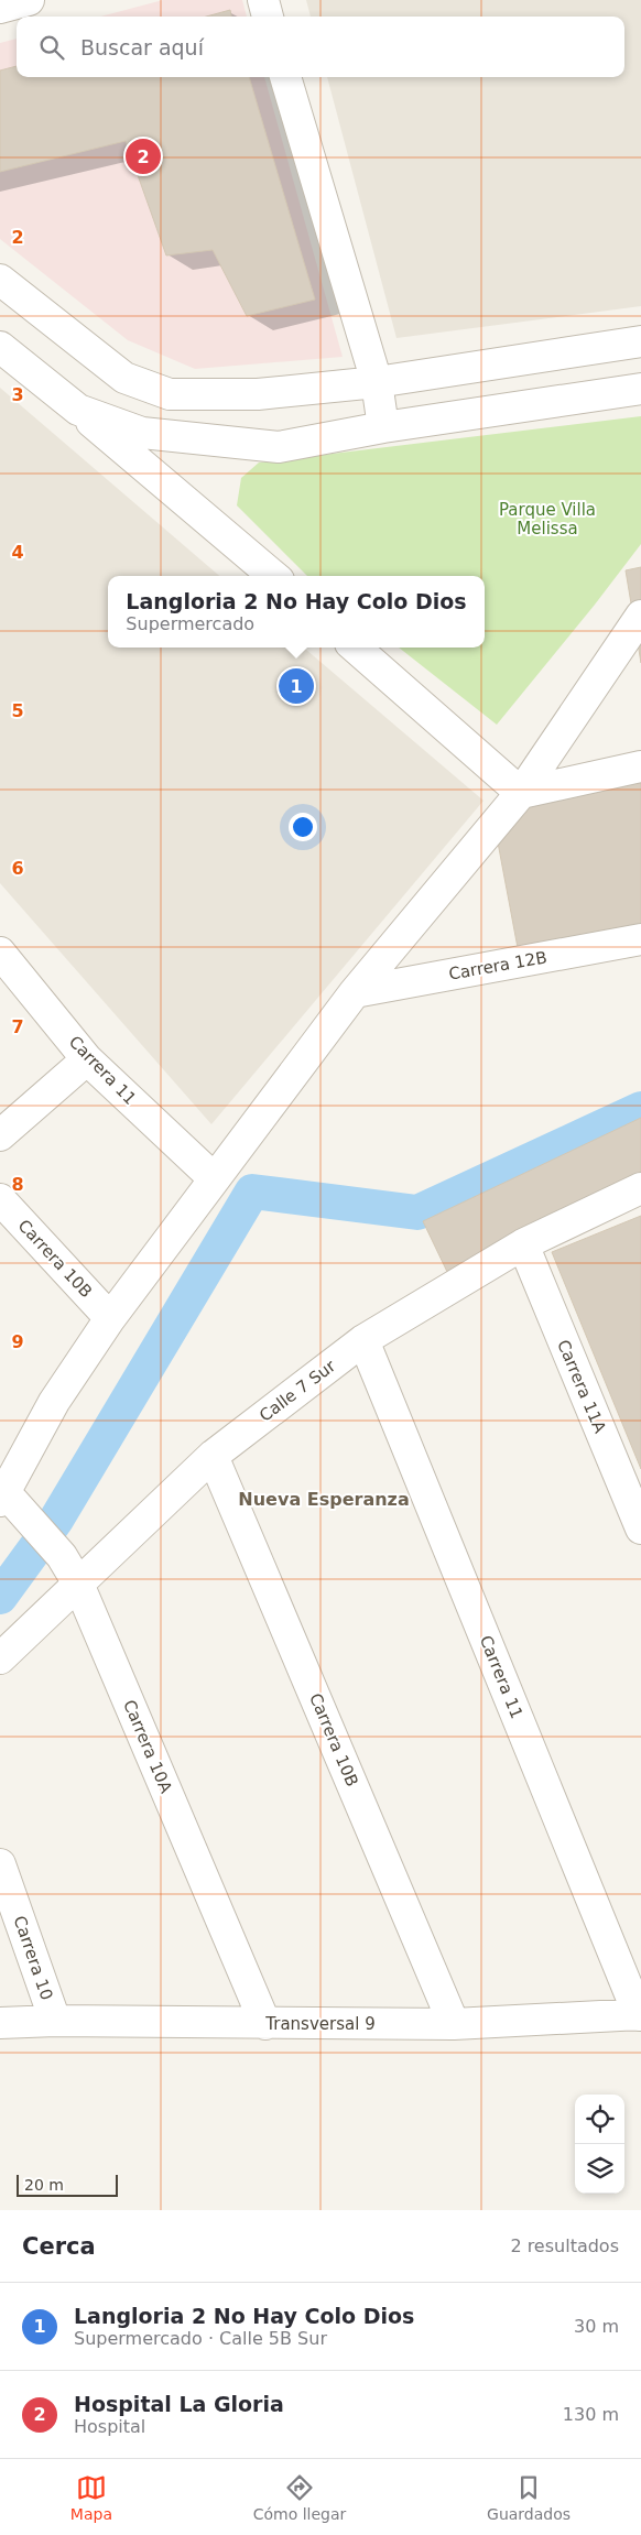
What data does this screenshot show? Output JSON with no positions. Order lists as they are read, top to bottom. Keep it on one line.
{"streets":{"street":["Carrera 12B","Carrera 11","Carrera 10B","Carrera 11A","Calle 7 Sur","Carrera 10A","Carrera 10","Transversal 9"]},"crossings":[["Carrera 11","Calle 7 Sur"],["Carrera 11","Transversal 9"],["Carrera 10B","Calle 7 Sur"],["Carrera 10B","Transversal 9"],["Carrera 11A","Calle 7 Sur"],["Calle 7 Sur","Carrera 10A"],["Carrera 10A","Transversal 9"],["Carrera 10","Transversal 9"]],"districts":["Nueva Esperanza"],"parks":["Parque Villa Melissa"],"scale_bar":"20 m","page":{"search":"Buscar aquí","pins":["2","1"],"popup":["Langloria 2 No Hay Colo Dios","Supermercado"],"scale":"20 m","heading":["Cerca","2 resultados"],"list":[{"mark":"1","name":"Langloria 2 No Hay Colo Dios","note":"Supermercado · Calle 5B Sur","value":"30 m"},{"mark":"2","name":"Hospital La Gloria","note":"Hospital","value":"130 m"}],"nav":["Mapa","Cómo llegar","Guardados"]},"grid":{"rows":["2","3","4","5","6","7","8","9"]}}
